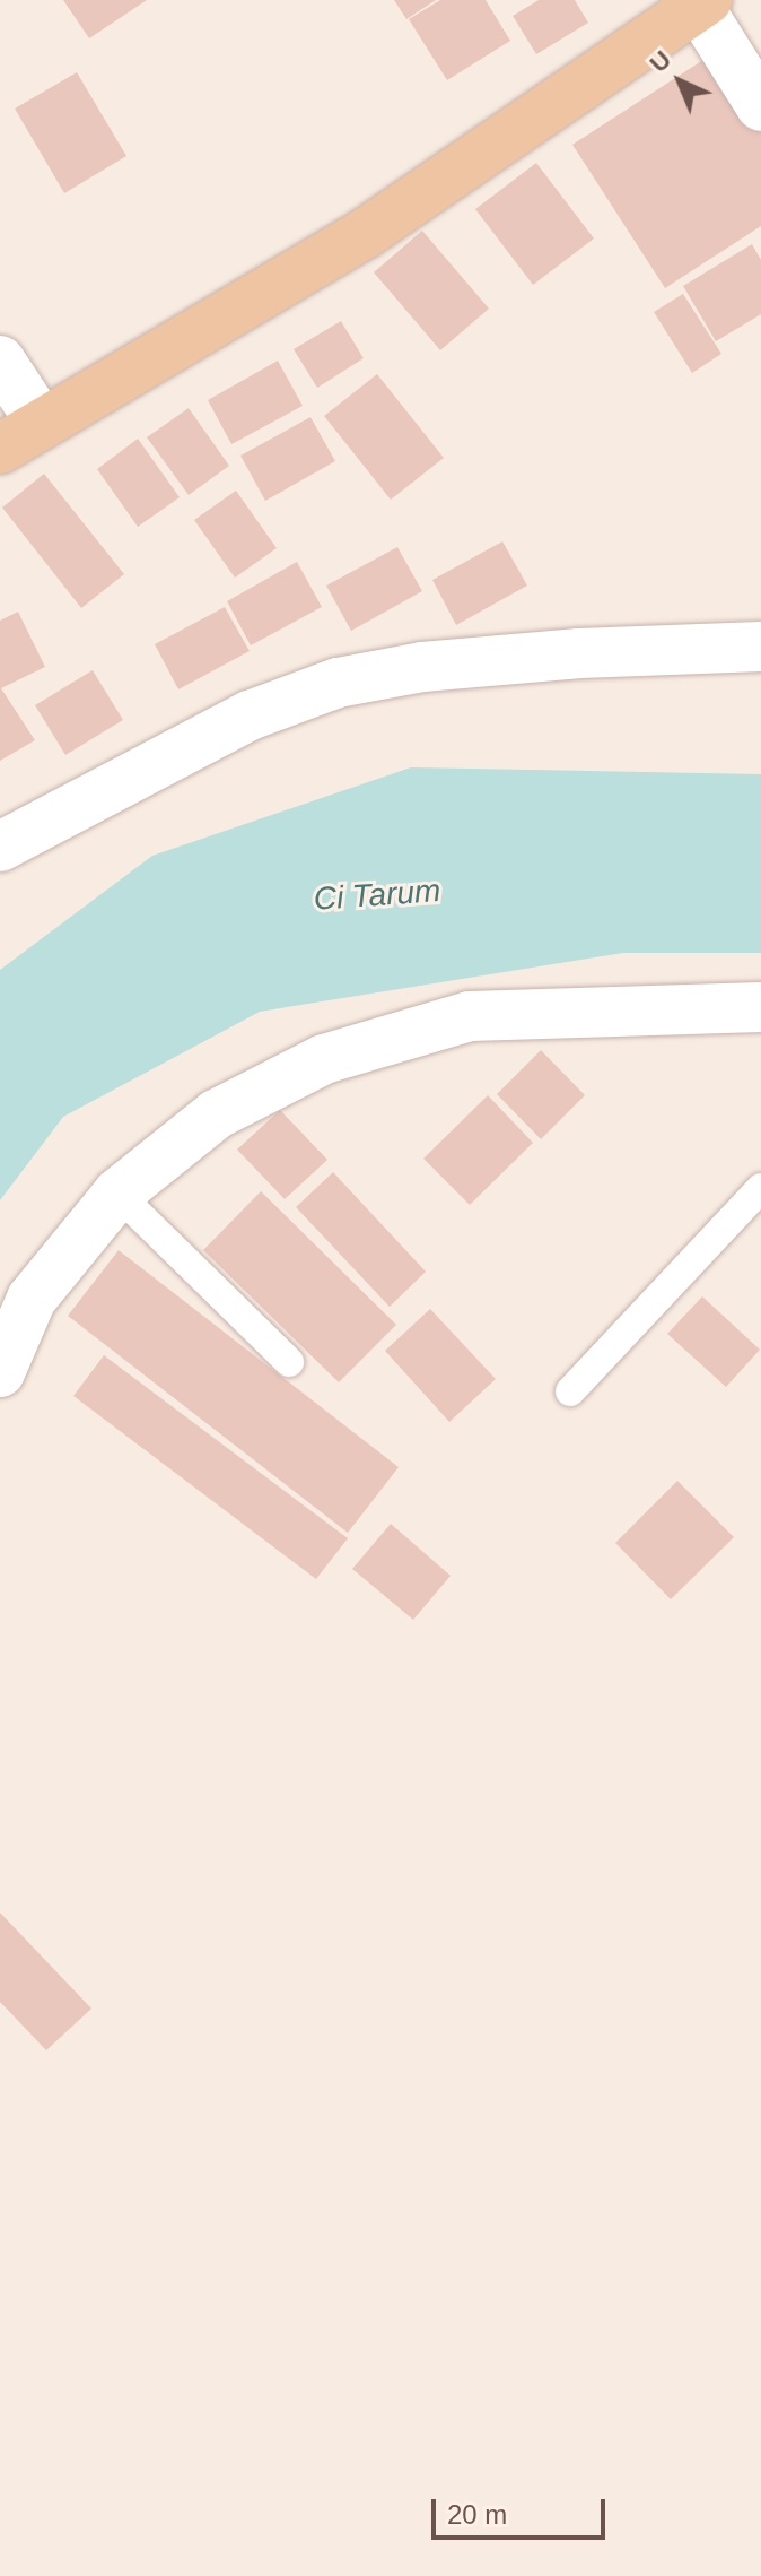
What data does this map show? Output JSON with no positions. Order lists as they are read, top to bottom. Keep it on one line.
{"water":["Ci Tarum"],"scale_bar":"20 m","north":"top left"}
